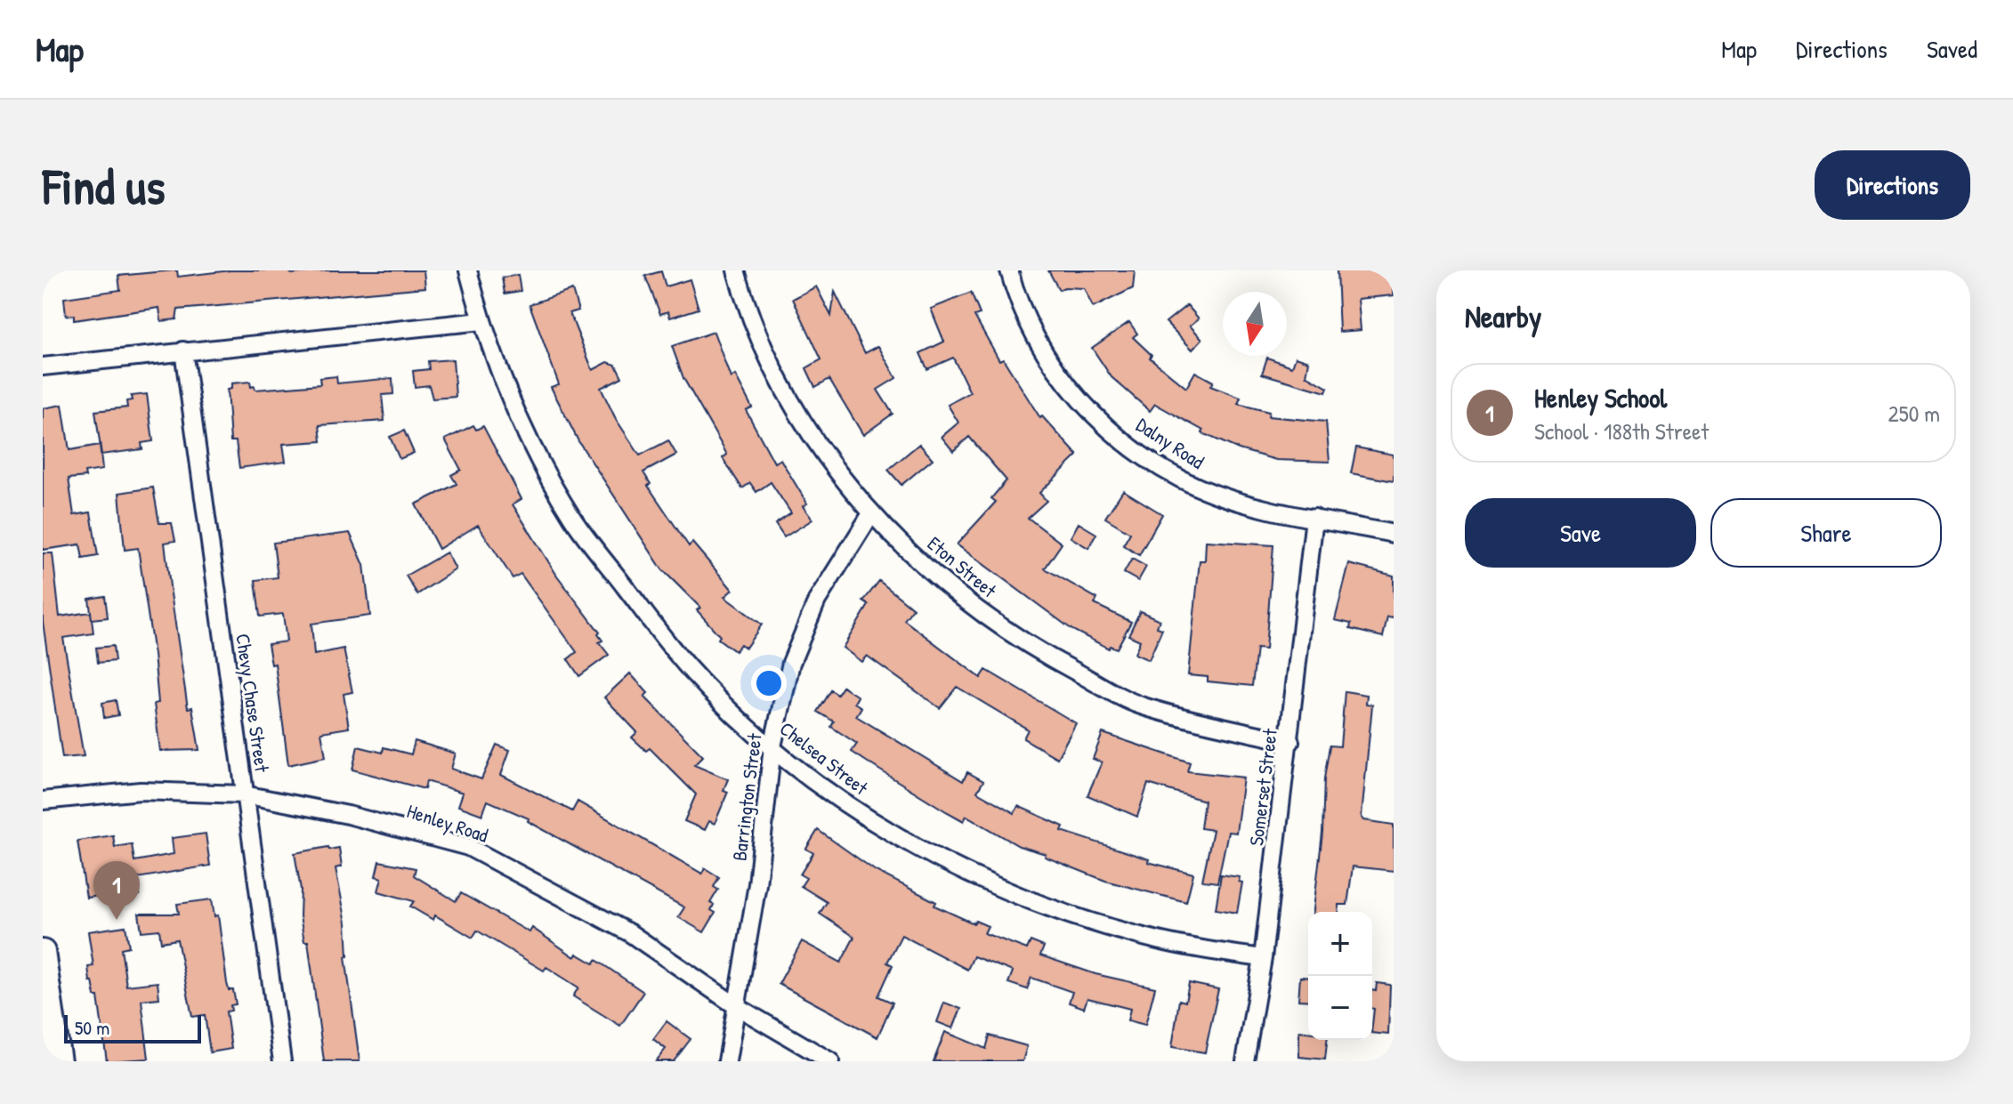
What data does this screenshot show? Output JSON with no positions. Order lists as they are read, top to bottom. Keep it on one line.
{"streets":{"street":["Dalny Road","Eton Street","Chevy Chase Street","Chelsea Street","Somerset Street","Barrington Street","Henley Road"]},"crossings":[["Dalny Road","Somerset Street"],["Eton Street","Somerset Street"],["Eton Street","Barrington Street"],["Chevy Chase Street","Henley Road"],["Chelsea Street","Somerset Street"],["Chelsea Street","Barrington Street"],["Barrington Street","Henley Road"]],"scale_bar":"50 m","north":"bottom","page":{"header":"Map","nav":["Map","Directions","Saved"],"buttons":["Directions",["Save","Share"]],"title":"Find us","heading":"Nearby","list":[{"mark":"1","name":"Henley School","note":"School · 188th Street","value":"250 m"}],"pins":"1","map_buttons":["+","−"],"scale":"50 m"}}
